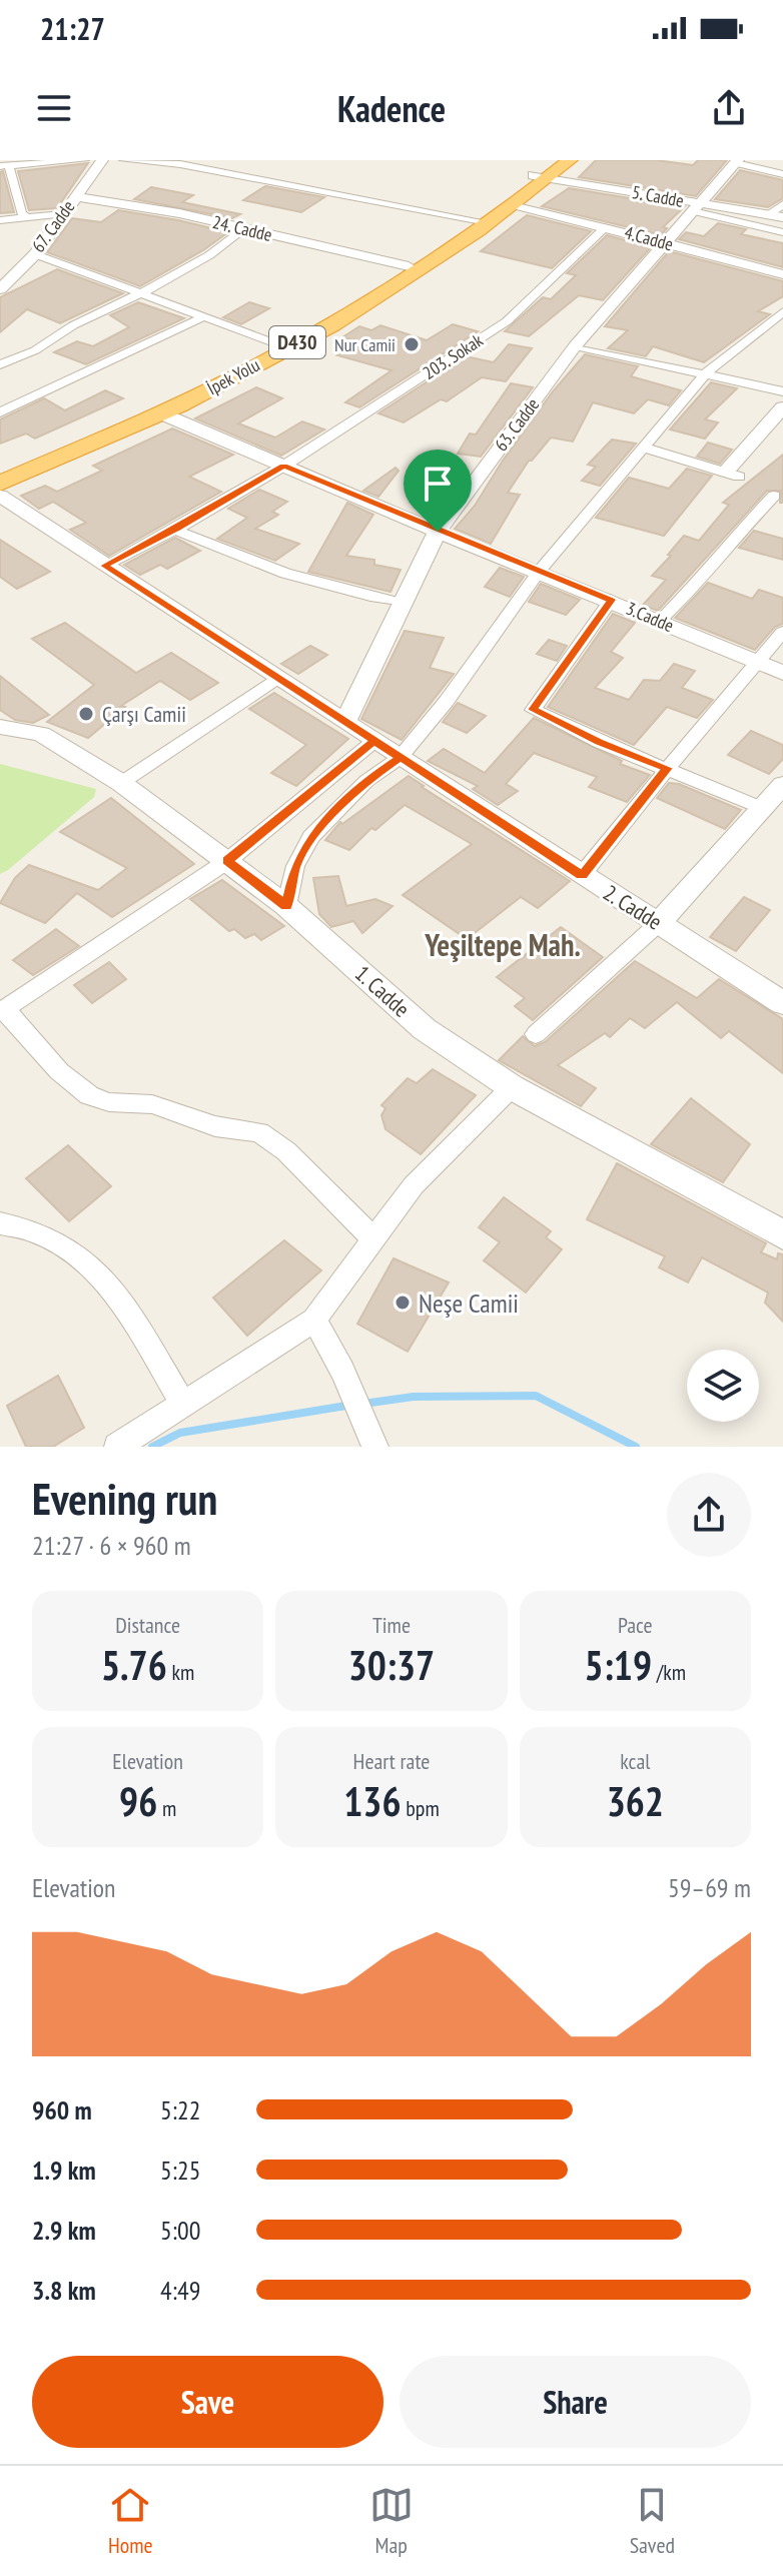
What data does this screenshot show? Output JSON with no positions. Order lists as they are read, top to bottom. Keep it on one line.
{"streets":{"highway":["D430","İpek Yolu"],"street":["5. Cadde","67. Cadde","24. Cadde","4.Cadde","203. Sokak","63. Cadde","3.Cadde","2. Cadde","1. Cadde"]},"crossings":[["5. Cadde","D430"],["5. Cadde","İpek Yolu"],["5. Cadde","63. Cadde"],["67. Cadde","24. Cadde"],["24. Cadde","D430"],["4.Cadde","203. Sokak"],["4.Cadde","İpek Yolu"],["4.Cadde","63. Cadde"],["D430","İpek Yolu"],["203. Sokak","3.Cadde"],["203. Sokak","2. Cadde"],["İpek Yolu","3.Cadde"],["63. Cadde","3.Cadde"],["63. Cadde","2. Cadde"]],"districts":["Yeşiltepe Mah."],"places":["Nur Camii","Çarşı Camii","Neşe Camii"],"page":{"status":"21:27","header":"Kadence","heading":["Evening run","21:27 · 6 × 960 m"],"stats":[["Distance","5.76 km"],["Time","30:37"],["Pace","5:19 /km"],["Elevation","96 m"],["Heart rate","136 bpm"],["kcal","362"]],"chart":["Elevation","59–69 m"],"list":[{"name":"960 m","note":"5:22"},{"name":"1.9 km","note":"5:25"},{"name":"2.9 km","note":"5:00"},{"name":"3.8 km","note":"4:49"}],"buttons":["Save","Share"],"tabs":["Home","Map","Saved"]}}
